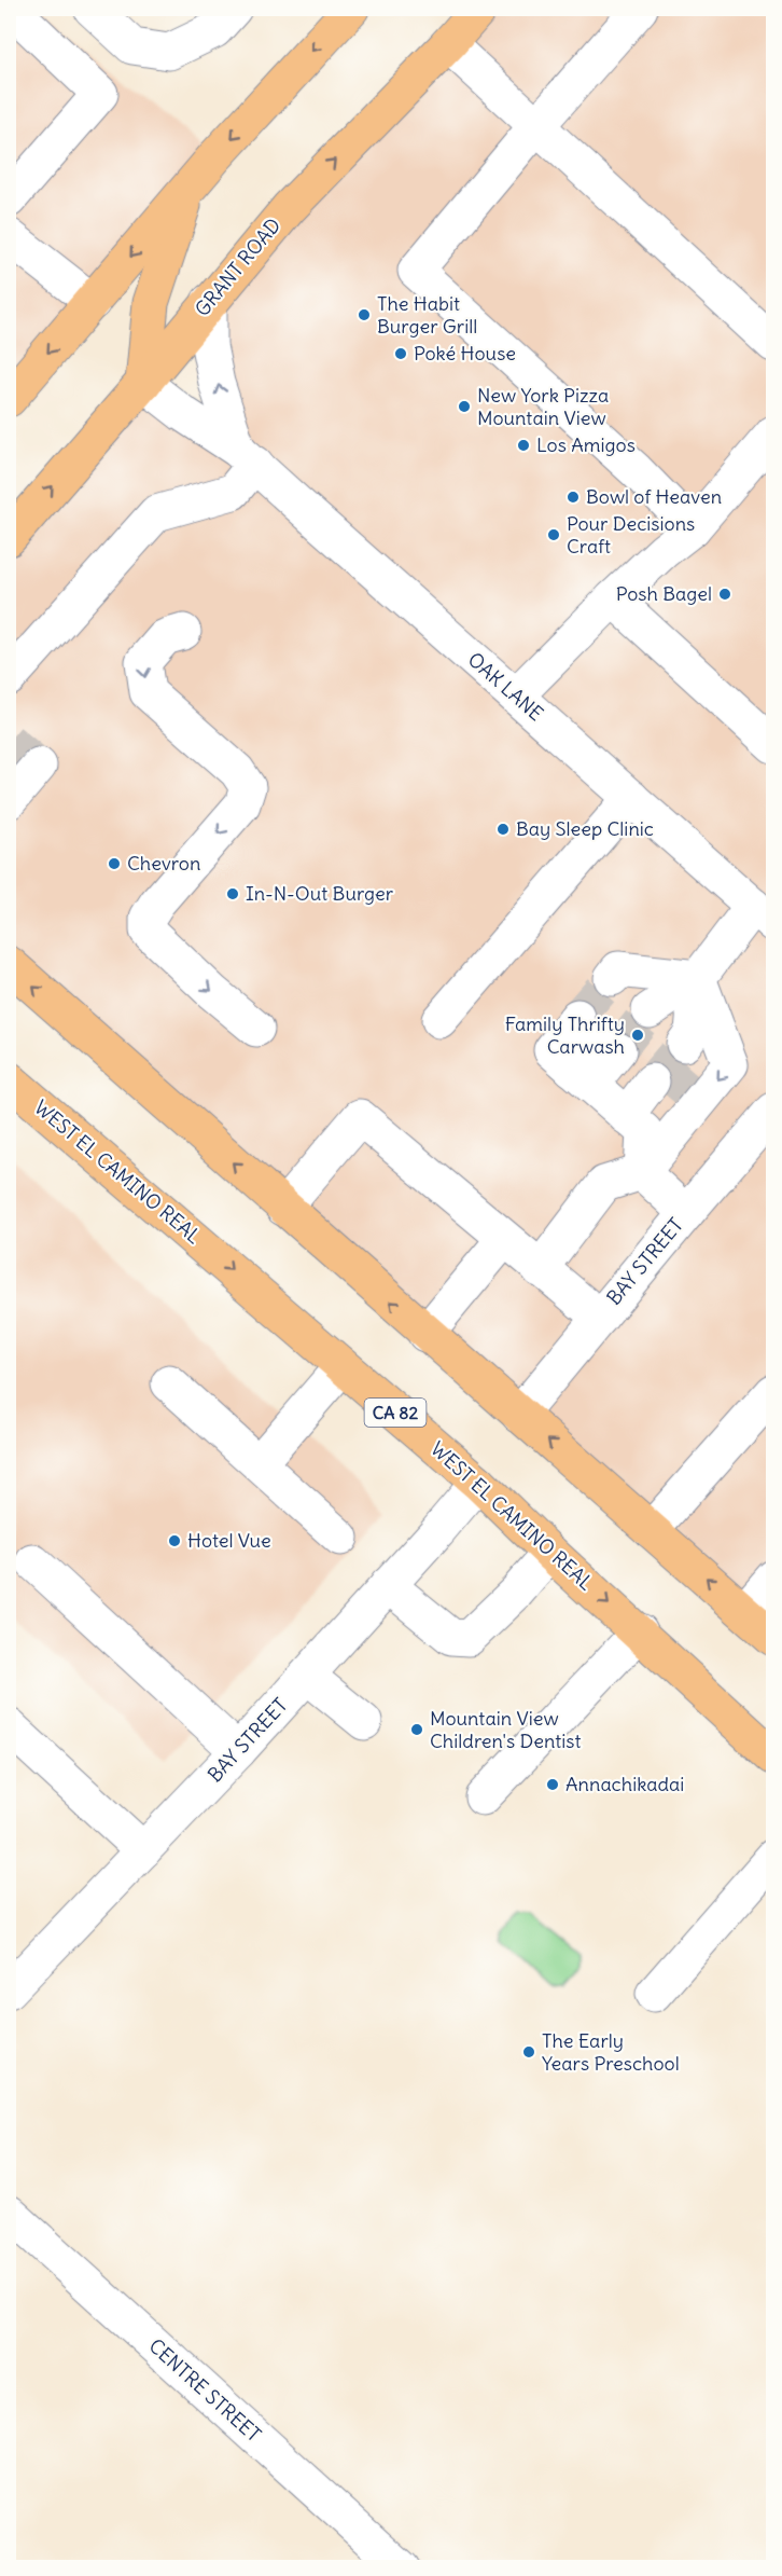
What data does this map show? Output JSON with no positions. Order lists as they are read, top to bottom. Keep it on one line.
{"streets":{"main road":["GRANT ROAD","WEST EL CAMINO REAL","CA 82"],"street":["OAK LANE","BAY STREET","CENTRE STREET"]},"crossings":[["GRANT ROAD","OAK LANE"],["WEST EL CAMINO REAL","BAY STREET"]],"places":["The Habit Burger Grill","Poké House","New York Pizza Mountain View","Los Amigos","Bowl of Heaven","Pour Decisions Craft","Posh Bagel","Bay Sleep Clinic","Chevron","In-N-Out Burger","Family Thrifty Carwash","Hotel Vue","Mountain View Children's Dentist","Annachikadai","The Early Years Preschool"]}
